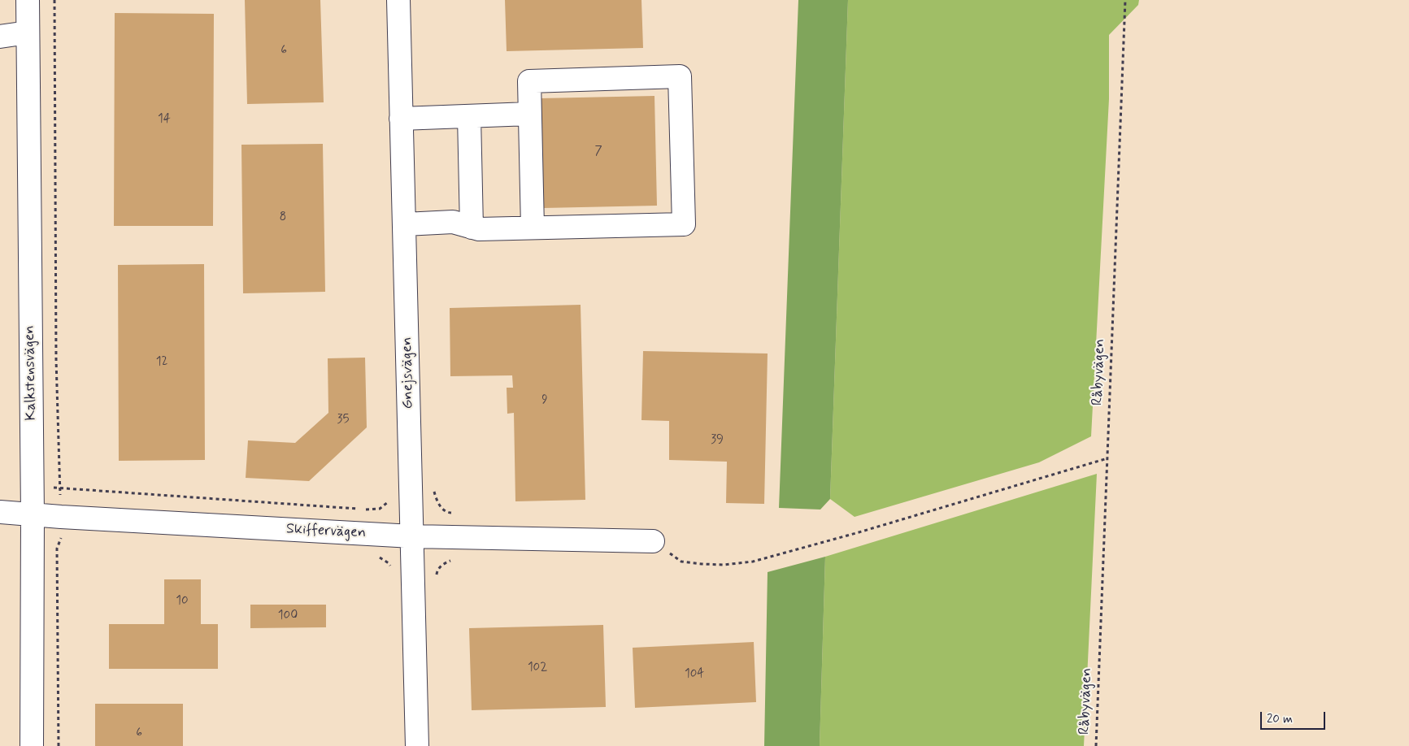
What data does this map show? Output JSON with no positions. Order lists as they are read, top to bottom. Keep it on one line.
{"streets":{"street":["Kalkstensvägen","Gnejsvägen","Skiffervägen"],"path":["Råbyvägen"]},"crossings":[["Kalkstensvägen","Skiffervägen"],["Gnejsvägen","Skiffervägen"]],"house_numbers":["6","14","7","8","12","9","35","39","10","100","102","104","6"],"scale_bar":"20 m"}
